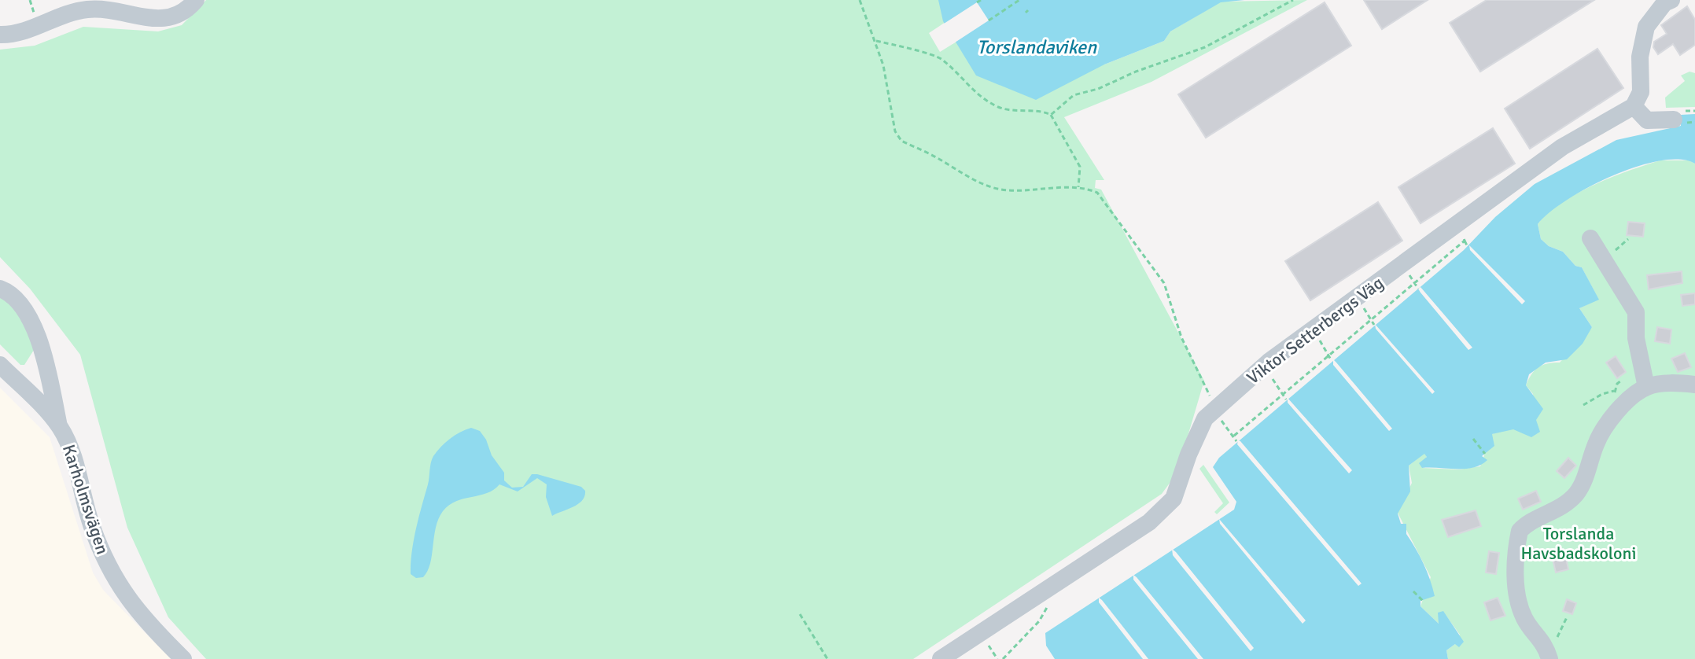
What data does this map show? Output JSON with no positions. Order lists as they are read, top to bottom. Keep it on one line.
{"streets":{"street":["Viktor Setterbergs Väg","Karholmsvägen"]},"water":["Torslandaviken"],"parks":["Torslanda Havsbadskoloni"]}
